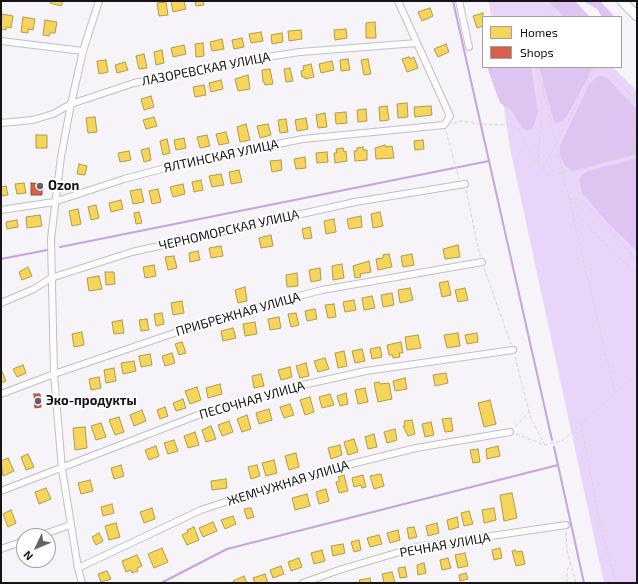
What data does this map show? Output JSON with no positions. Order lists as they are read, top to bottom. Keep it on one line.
{"streets":{"street":["ЛАЗОРЕВСКАЯ УЛИЦА","ЯЛТИНСКАЯ УЛИЦА","ЧЕРНОМОРСКАЯ УЛИЦА","ПРИБРЕЖНАЯ УЛИЦА","ПЕСОЧНАЯ УЛИЦА","ЖЕМЧУЖНАЯ УЛИЦА","РЕЧНАЯ УЛИЦА"]},"places":["Ozon","Эко-продукты"],"legend":["Homes","Shops"],"north":"bottom left"}
